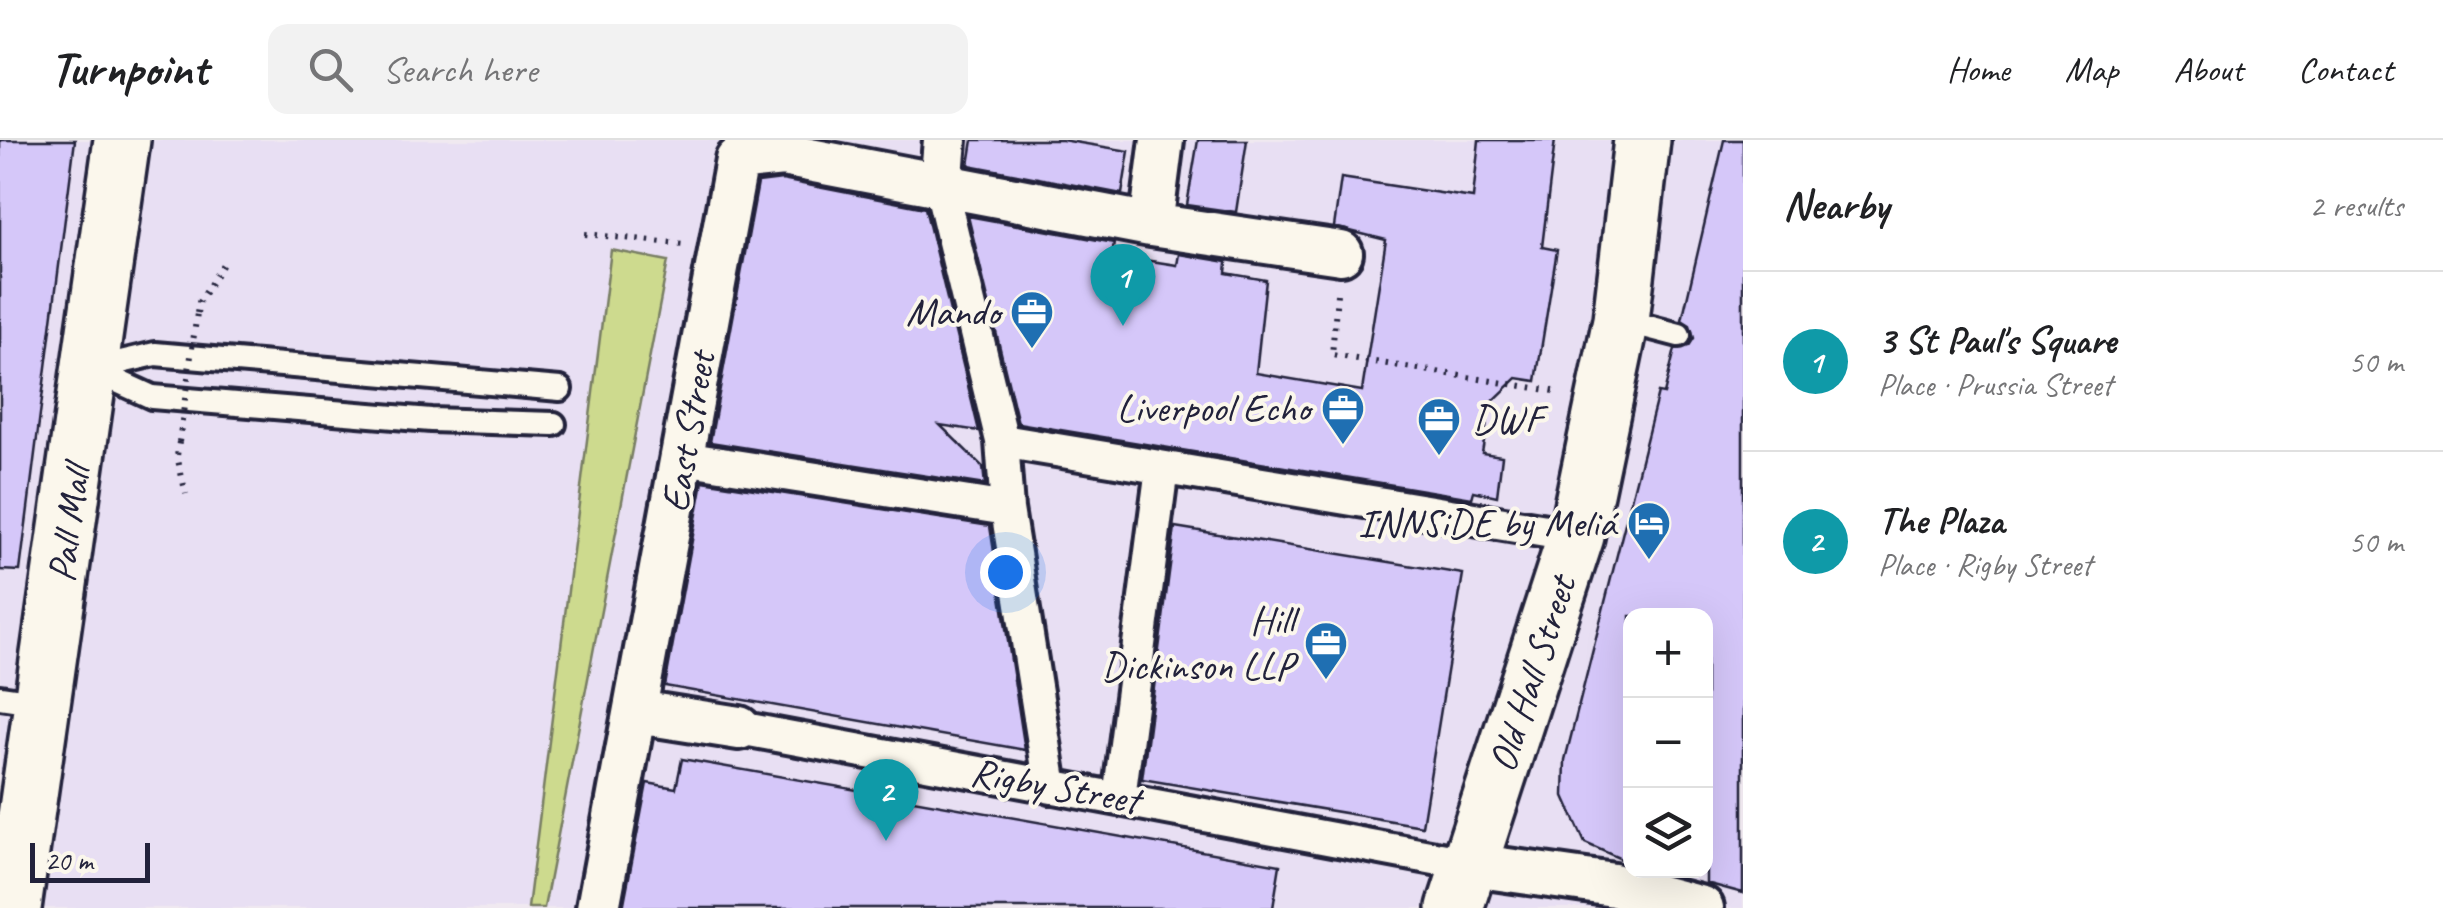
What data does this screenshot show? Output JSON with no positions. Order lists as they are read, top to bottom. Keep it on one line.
{"streets":{"main road":["Pall Mall","Old Hall Street"],"street":["East Street","Rigby Street"]},"crossings":[["East Street","Rigby Street"],["Old Hall Street","Rigby Street"]],"places":{"office":["Mando","Liverpool Echo","DWF","Hill Dickinson LLP"],"hotel":["INNSiDE by Meliá"]},"scale_bar":"20 m","page":{"header":"Turnpoint","search":"Search here","nav":["Home","Map","About","Contact"],"heading":["Nearby","2 results"],"pins":["1","2"],"list":[{"mark":"1","name":"3 St Paul's Square","note":"Place · Prussia Street","value":"50 m"},{"mark":"2","name":"The Plaza","note":"Place · Rigby Street","value":"50 m"}],"map_buttons":["+","−"],"scale":"20 m"}}
